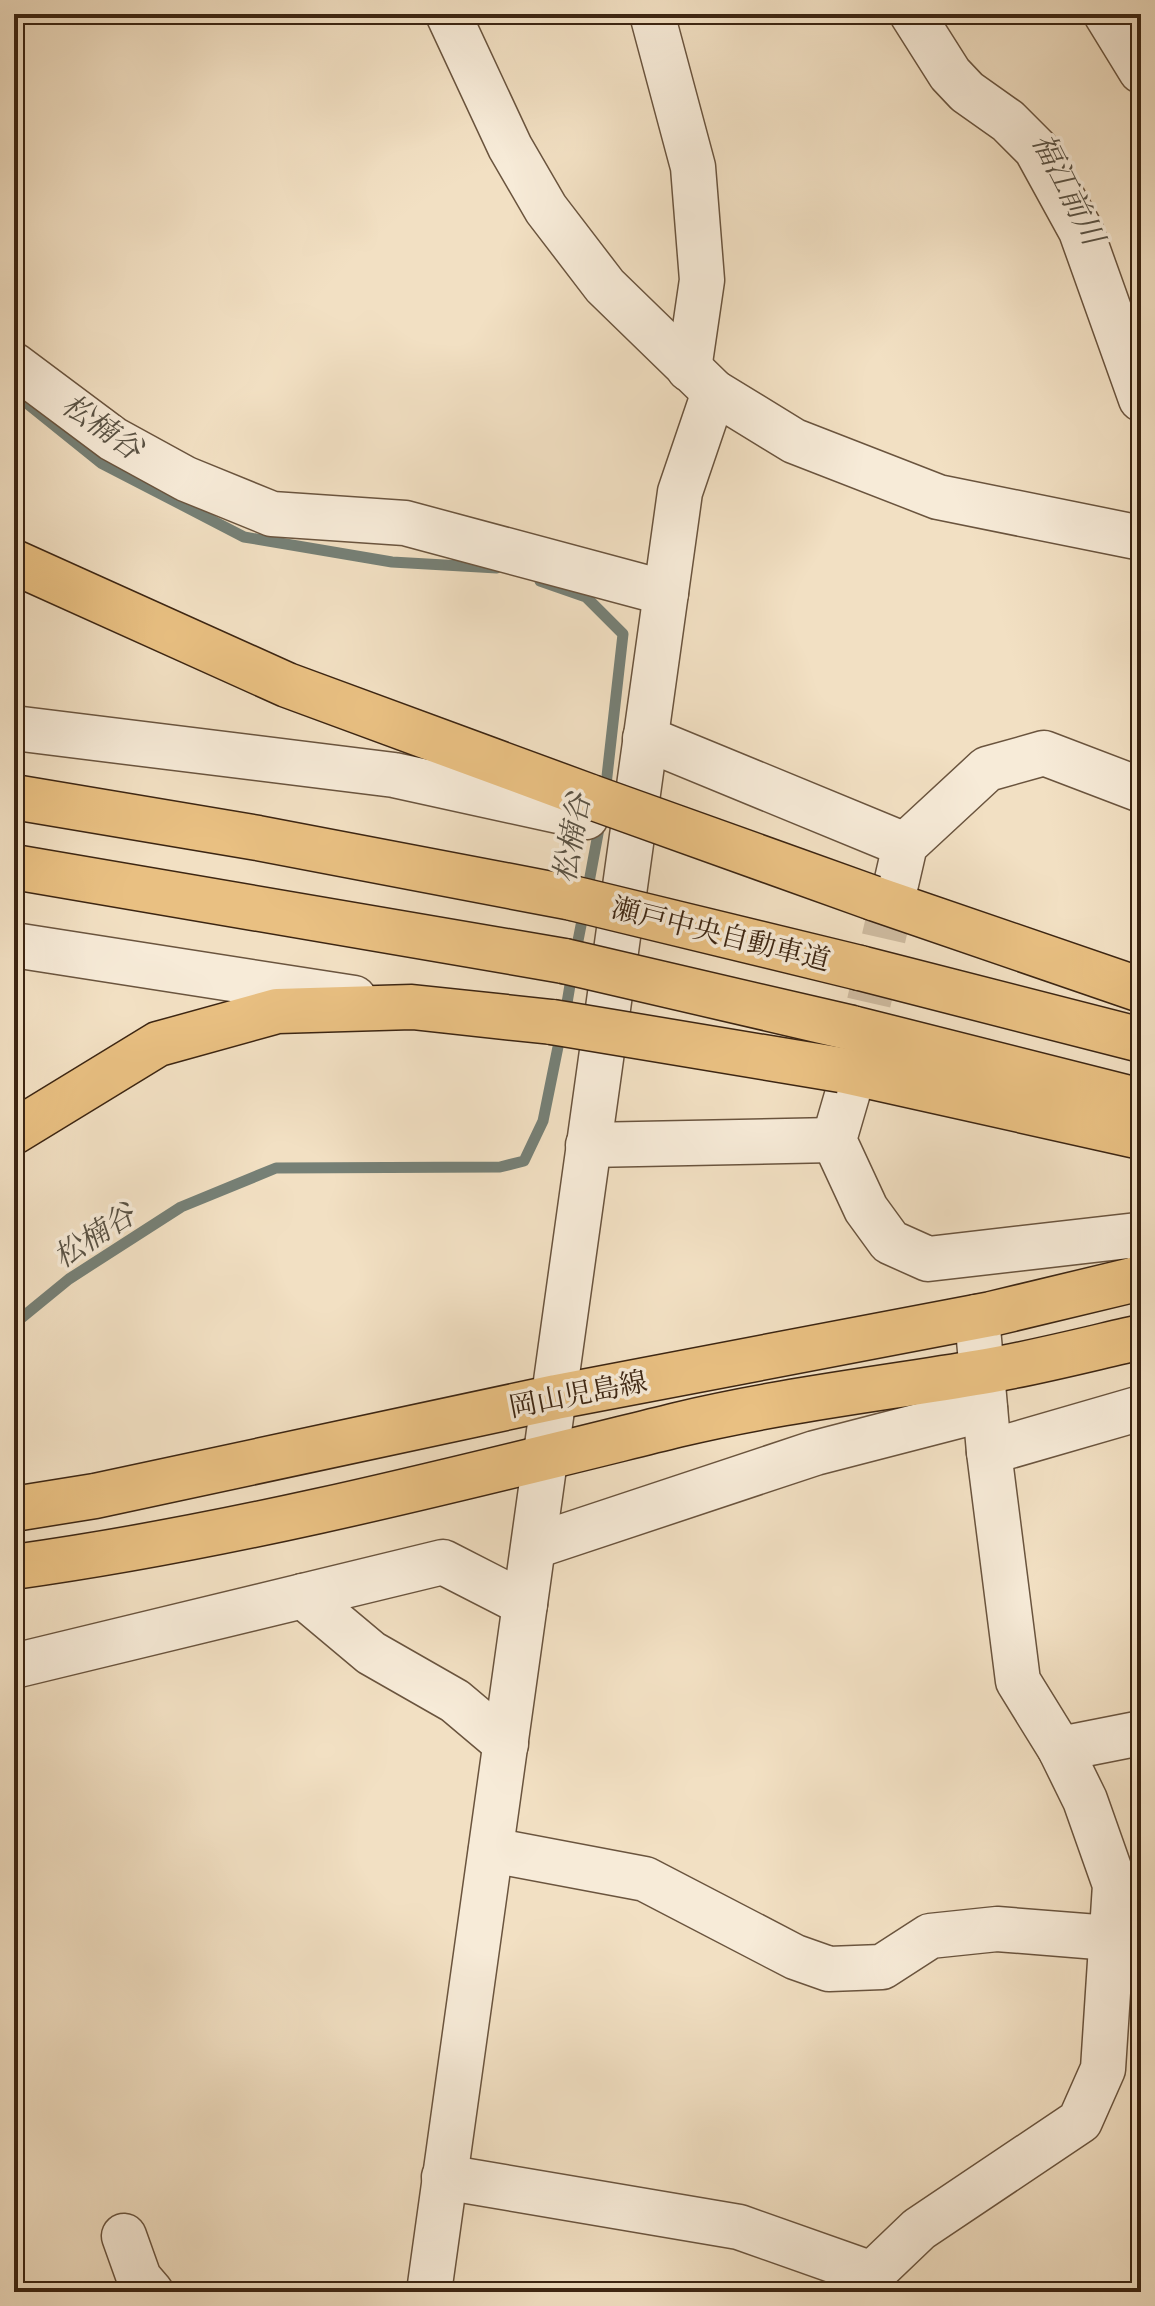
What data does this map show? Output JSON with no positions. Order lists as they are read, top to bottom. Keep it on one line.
{"streets":{"main road":["瀬戸中央自動車道","岡山児島線"]},"water":["福江前川","松楠谷"]}
